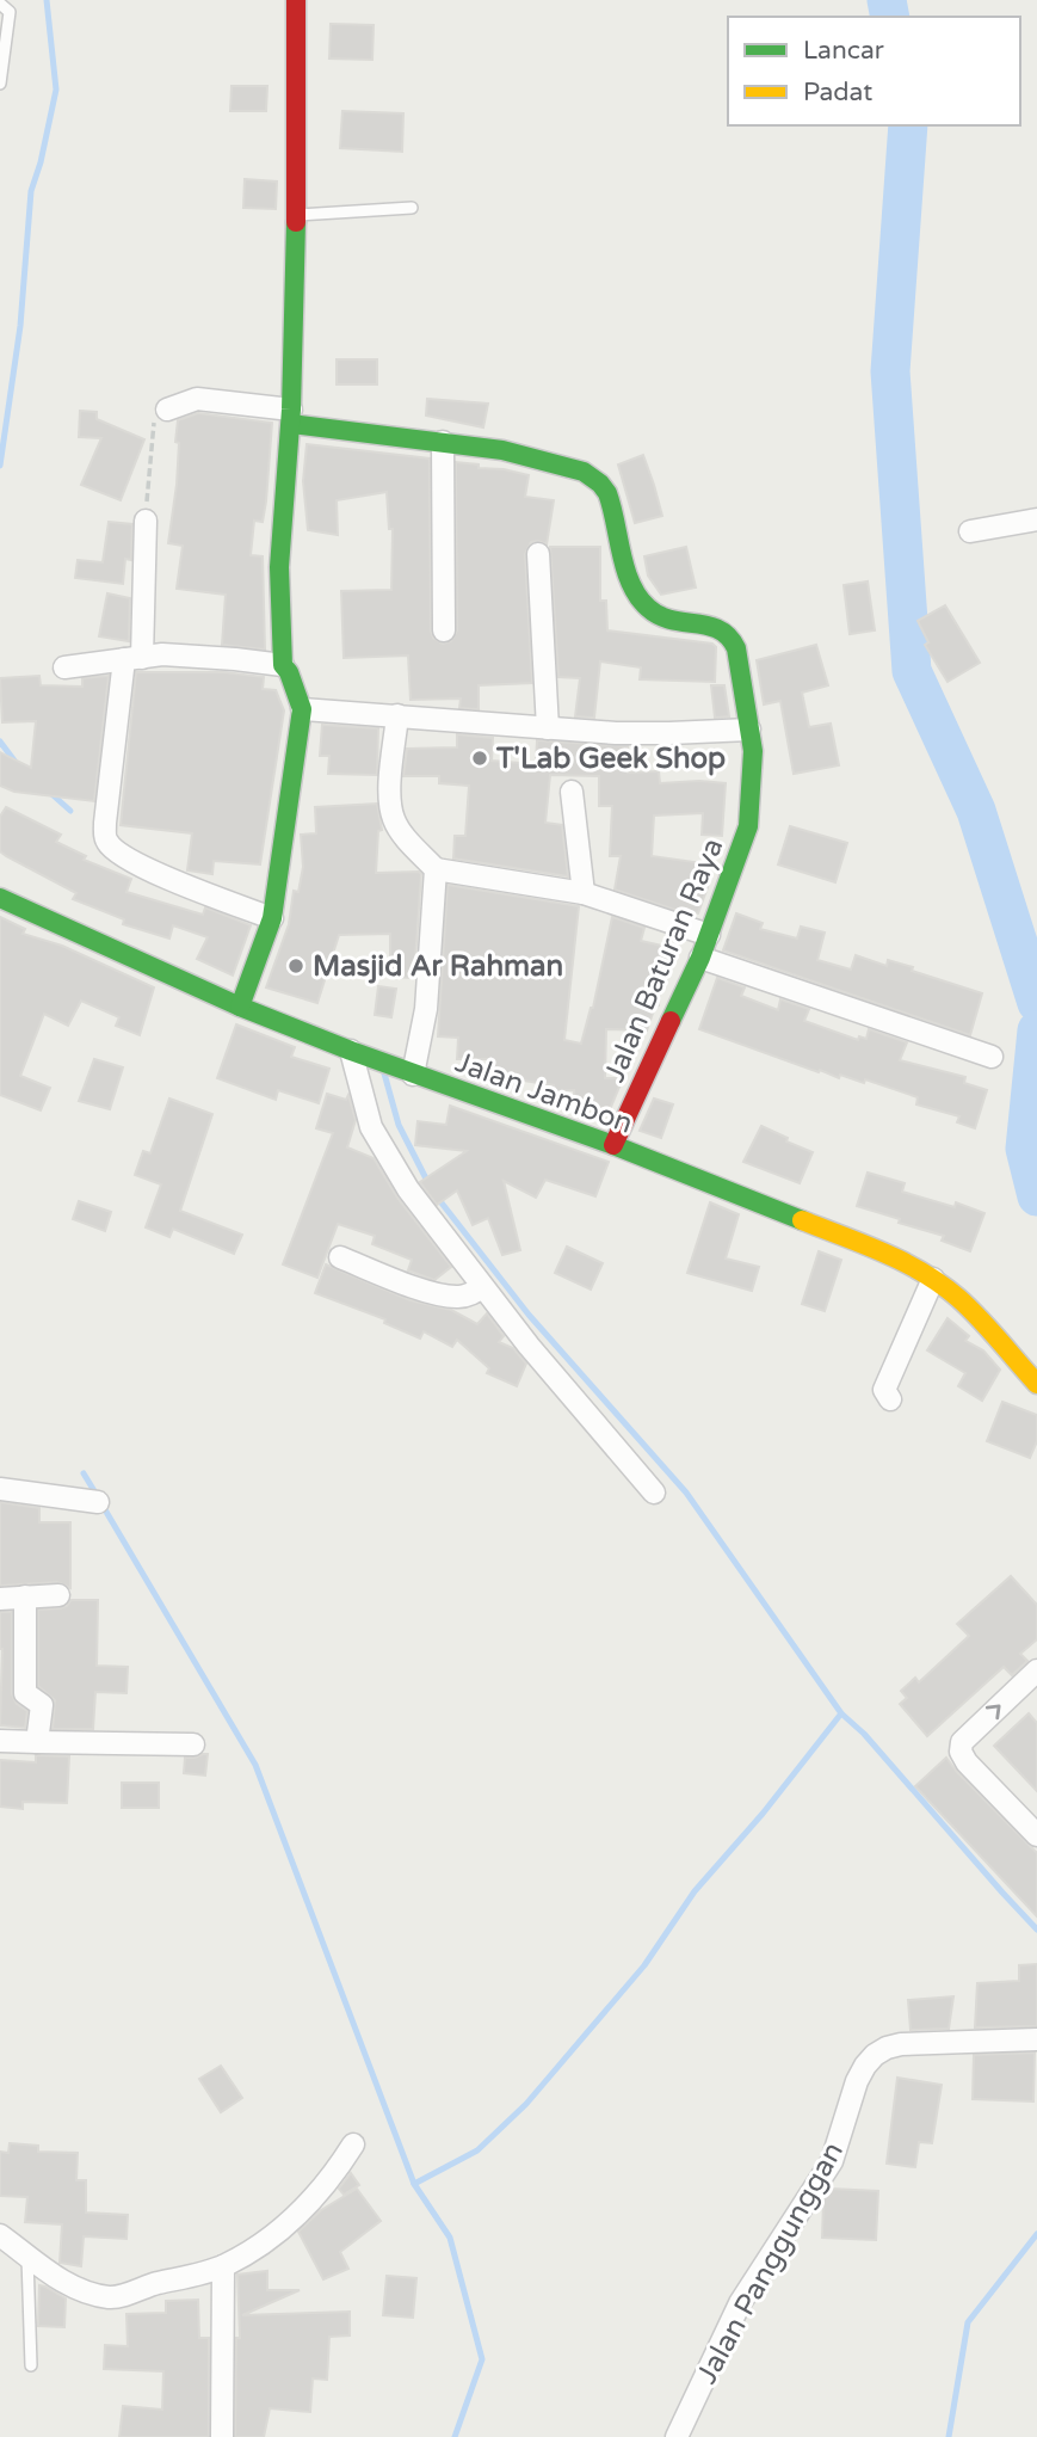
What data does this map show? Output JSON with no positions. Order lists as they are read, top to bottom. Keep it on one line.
{"streets":{"street":["Jalan Baturan Raya","Jalan Jambon","Jalan Panggunggan"]},"crossings":[["Jalan Baturan Raya","Jalan Jambon"]],"places":["T'Lab Geek Shop","Masjid Ar Rahman"],"legend":["Lancar","Padat"]}
